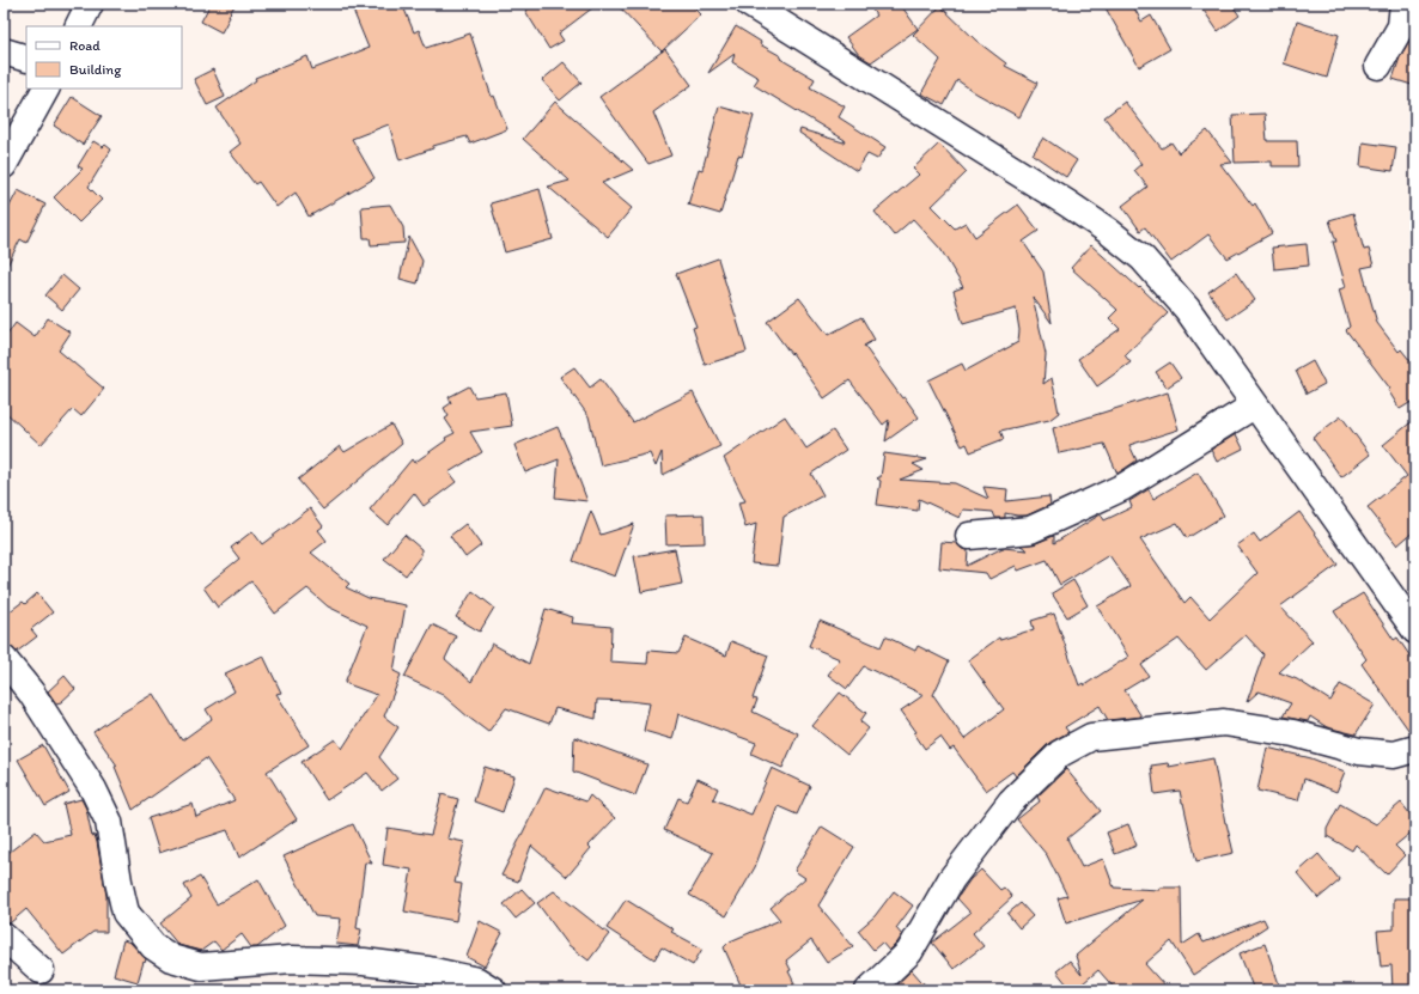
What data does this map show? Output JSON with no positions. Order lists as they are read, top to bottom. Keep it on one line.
{"legend":["Road","Building"]}
